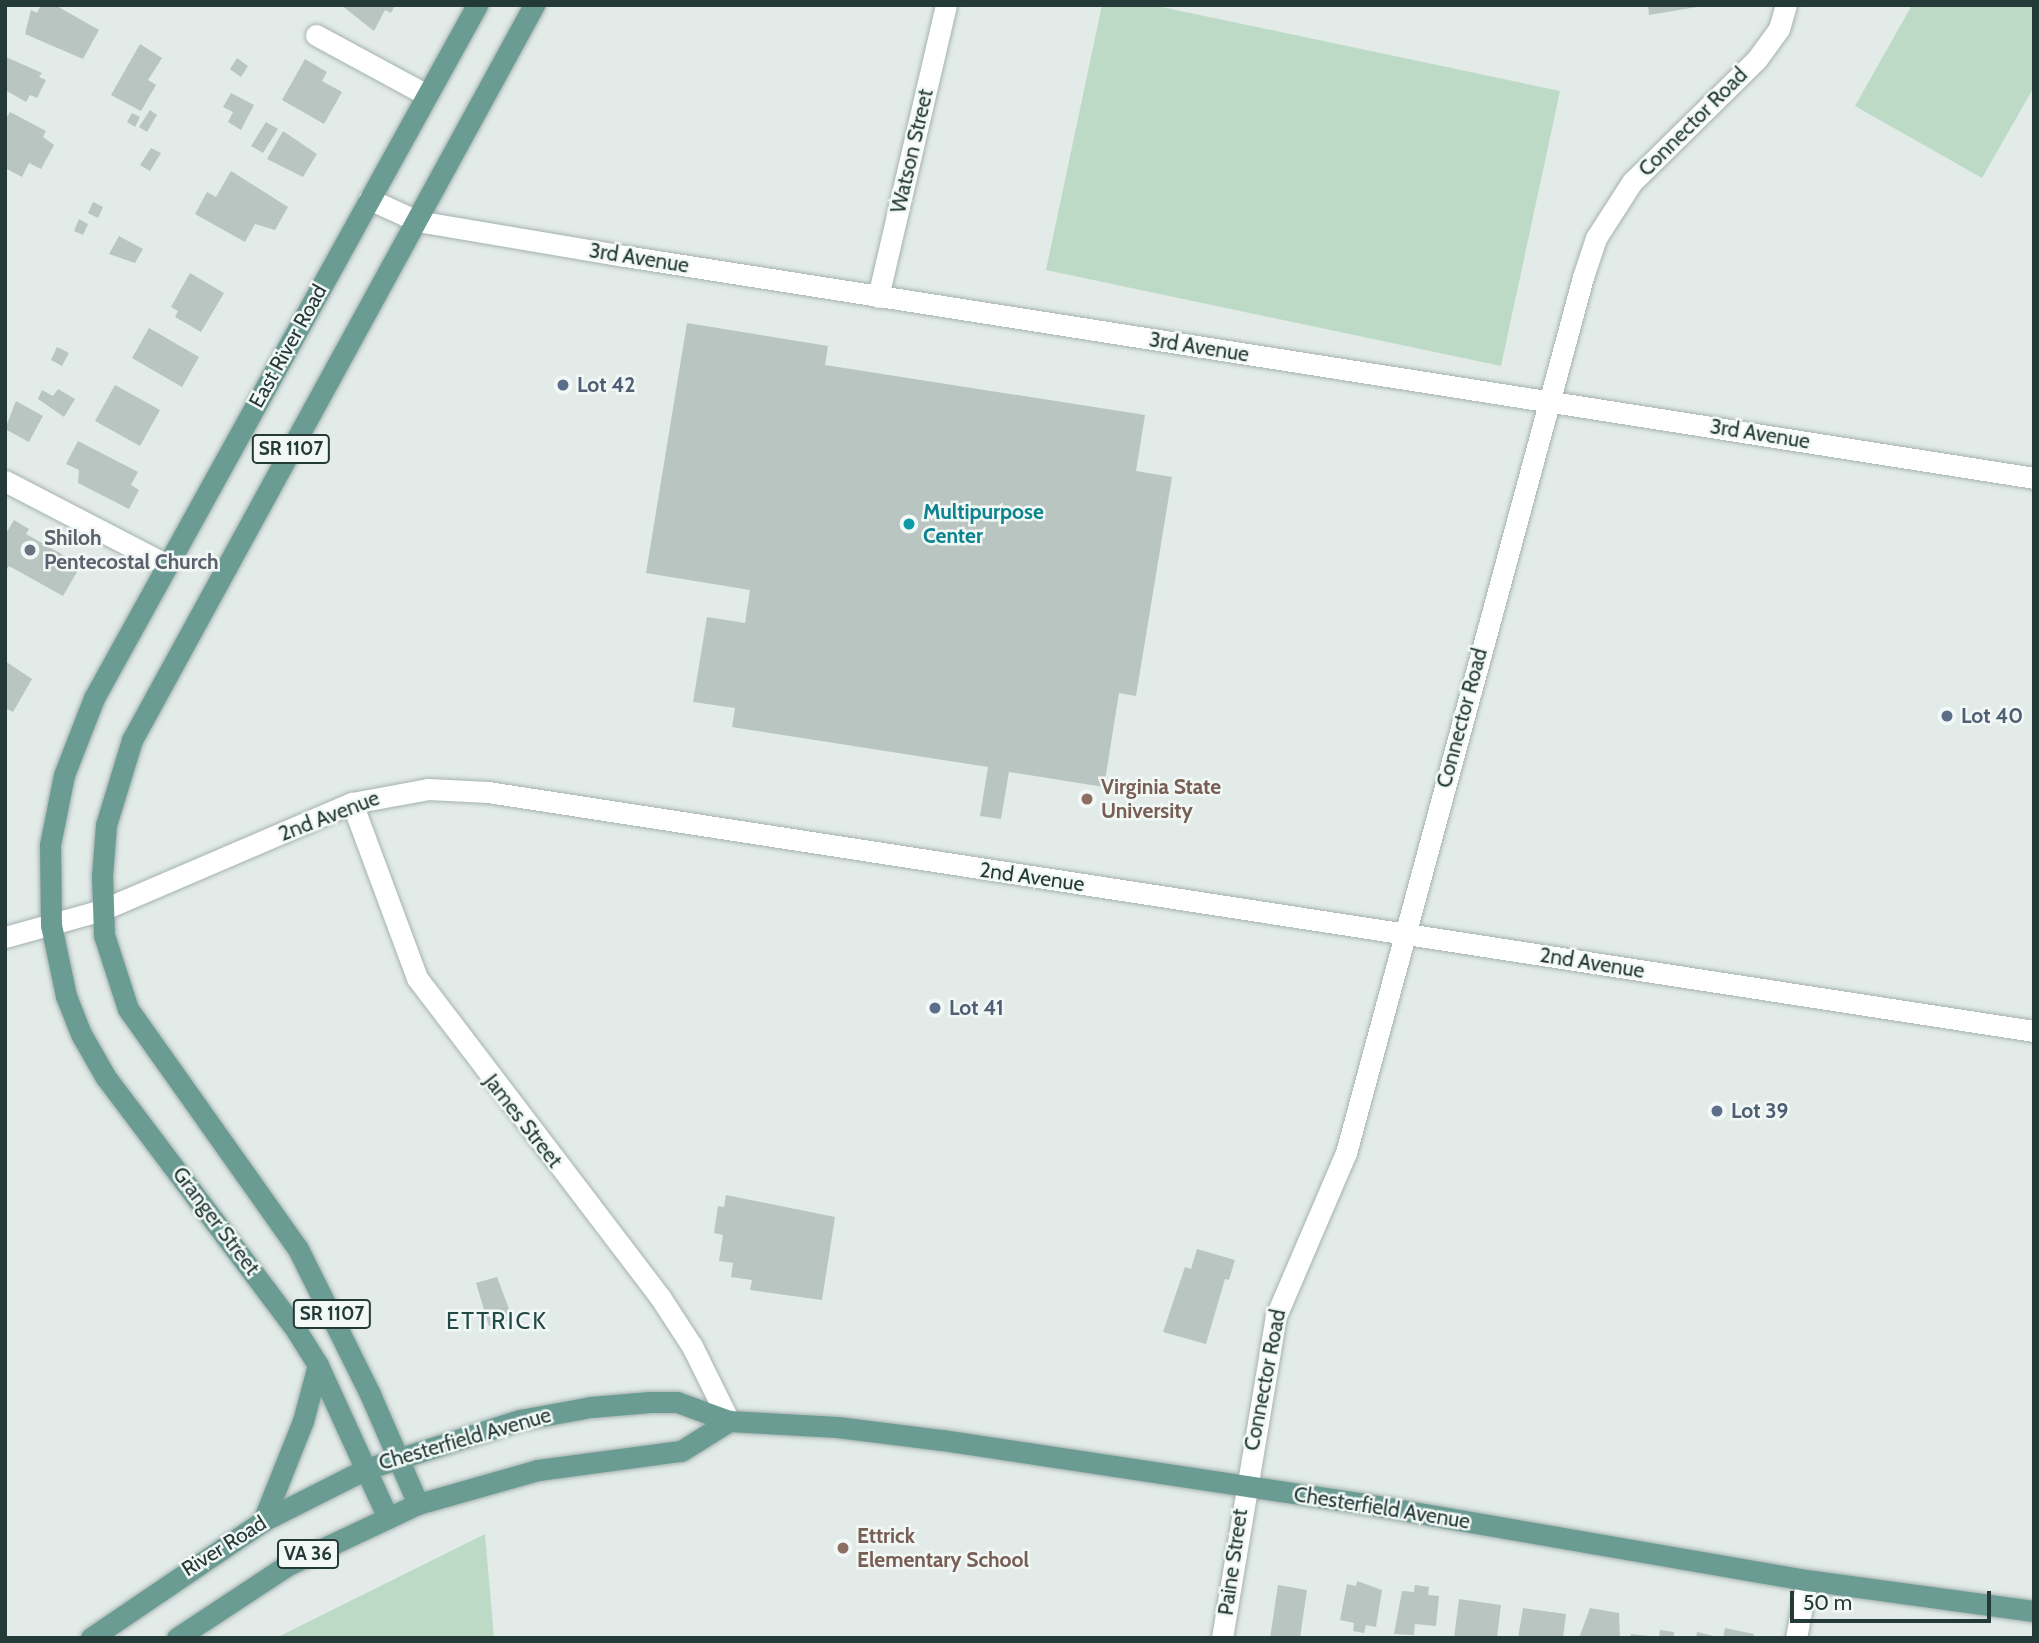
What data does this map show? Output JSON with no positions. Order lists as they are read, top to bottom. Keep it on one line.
{"streets":{"main road":["East River Road","SR 1107","Granger Street","Chesterfield Avenue","River Road","VA 36"],"street":["Connector Road","Watson Street","3rd Avenue","2nd Avenue","James Street","Paine Street"]},"crossings":[["Connector Road","3rd Avenue"],["Connector Road","2nd Avenue"],["Connector Road","Chesterfield Avenue"],["Connector Road","Paine Street"],["Watson Street","3rd Avenue"],["3rd Avenue","East River Road"],["3rd Avenue","SR 1107"],["East River Road","2nd Avenue"],["East River Road","Granger Street"],["SR 1107","2nd Avenue"],["SR 1107","Chesterfield Avenue"],["SR 1107","VA 36"],["2nd Avenue","James Street"],["2nd Avenue","Granger Street"],["James Street","Chesterfield Avenue"],["James Street","VA 36"],["Granger Street","Chesterfield Avenue"],["Granger Street","River Road"],["Granger Street","VA 36"],["Chesterfield Avenue","River Road"],["Chesterfield Avenue","VA 36"],["Chesterfield Avenue","Paine Street"]],"districts":["ETTRICK"],"places":["Lot 42","Multipurpose Center","Shiloh Pentecostal Church","Lot 40","Virginia State University","Lot 41","Lot 39","Ettrick Elementary School"],"scale_bar":"50 m"}
